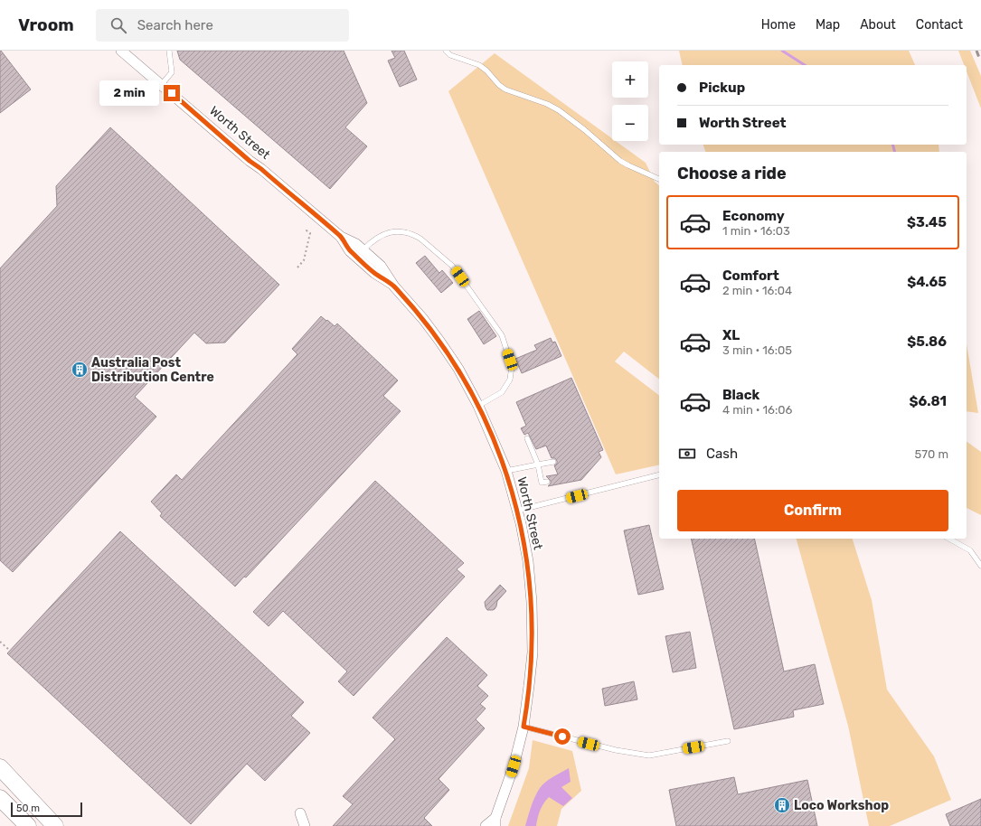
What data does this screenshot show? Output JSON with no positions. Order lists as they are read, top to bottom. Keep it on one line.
{"streets":{"street":["Worth Street"]},"places":{"building":["Australia Post Distribution Centre","Loco Workshop"]},"scale_bar":"50 m","page":{"header":"Vroom","search":"Search here","nav":["Home","Map","About","Contact"],"map_buttons":["+","−"],"banner":["Pickup","Worth Street"],"bubble":"2 min","heading":"Choose a ride","list":[{"name":"Economy","note":"1 min · 16:03","value":"$3.45"},{"name":"Comfort","note":"2 min · 16:04","value":"$4.65"},{"name":"XL","note":"3 min · 16:05","value":"$5.86"},{"name":"Black","note":"4 min · 16:06","value":"$6.81"}],"pay":["Cash","570 m"],"buttons":"Confirm","scale":"50 m"}}
